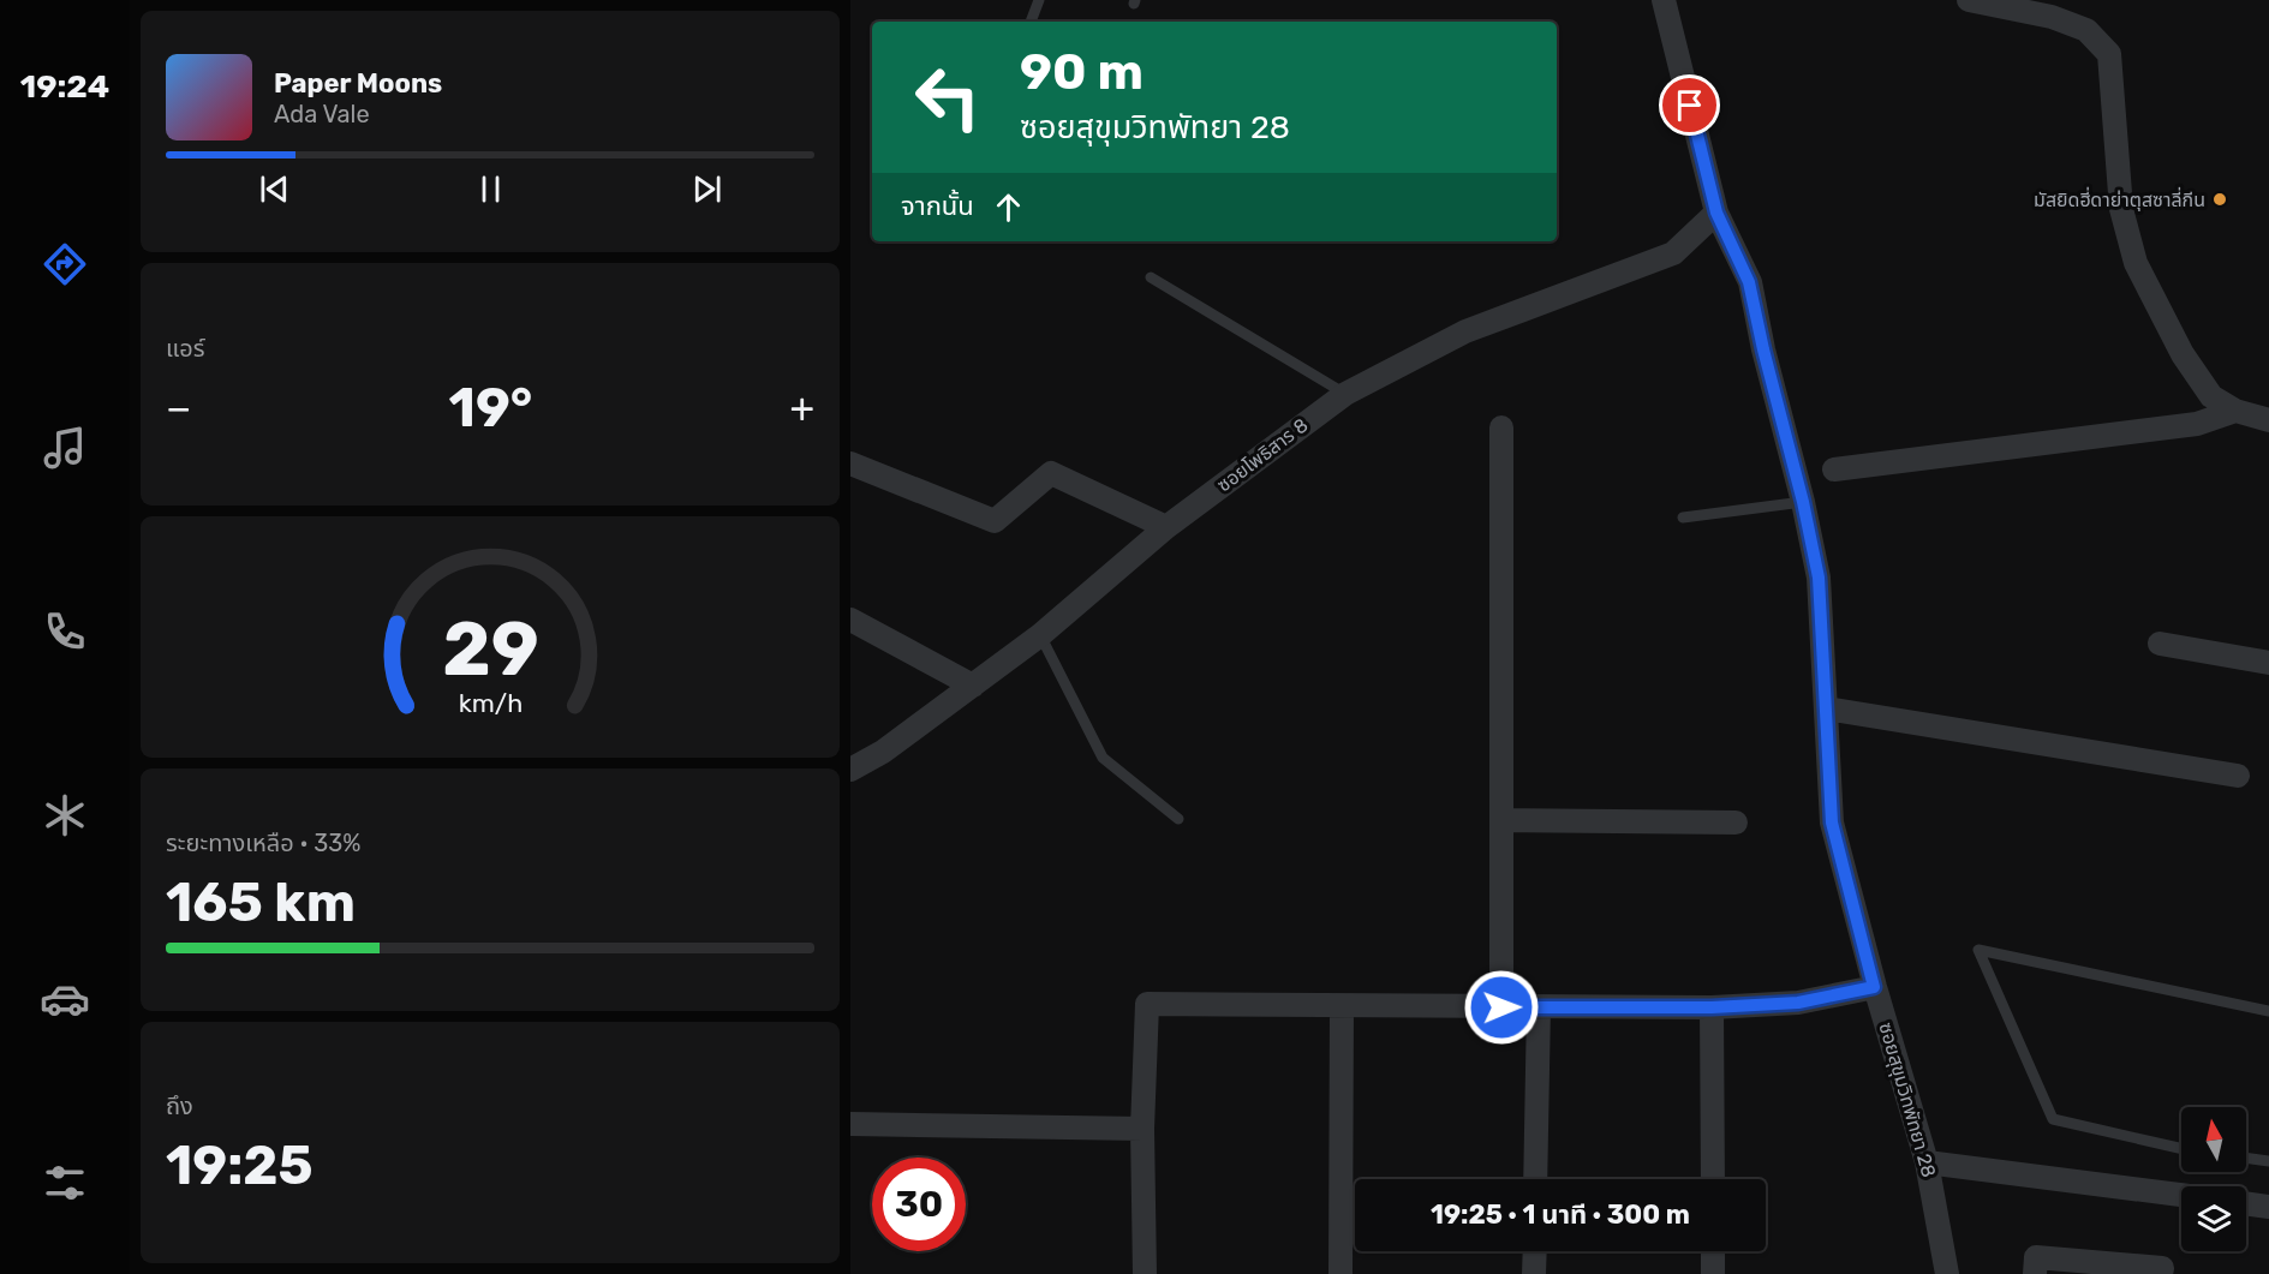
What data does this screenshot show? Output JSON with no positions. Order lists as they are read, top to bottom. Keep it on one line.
{"streets":{"street":["ซอยโพธิสาร 8","ซอยสุขุมวิทพัทยา 28"]},"crossings":[["ซอยโพธิสาร 8","ซอยสุขุมวิทพัทยา 28"]],"places":["มัสยิดฮี่ดาย่าตุสซาลี่กีน"],"north":"top","page":{"tabs":"19:24","turn":["90 m","ซอยสุขุมวิทพัทยา 28"],"song":["Paper Moons","Ada Vale"],"then":"จากนั้น","tile":["แอร์",["ระยะทางเหลือ · 33%","165 km"],["ถึง","19:25"]],"heat":["−","19°","+"],"limit":"30","trip":"19:25 · 1 นาที · 300 m","gauge":["29","km/h"]}}
